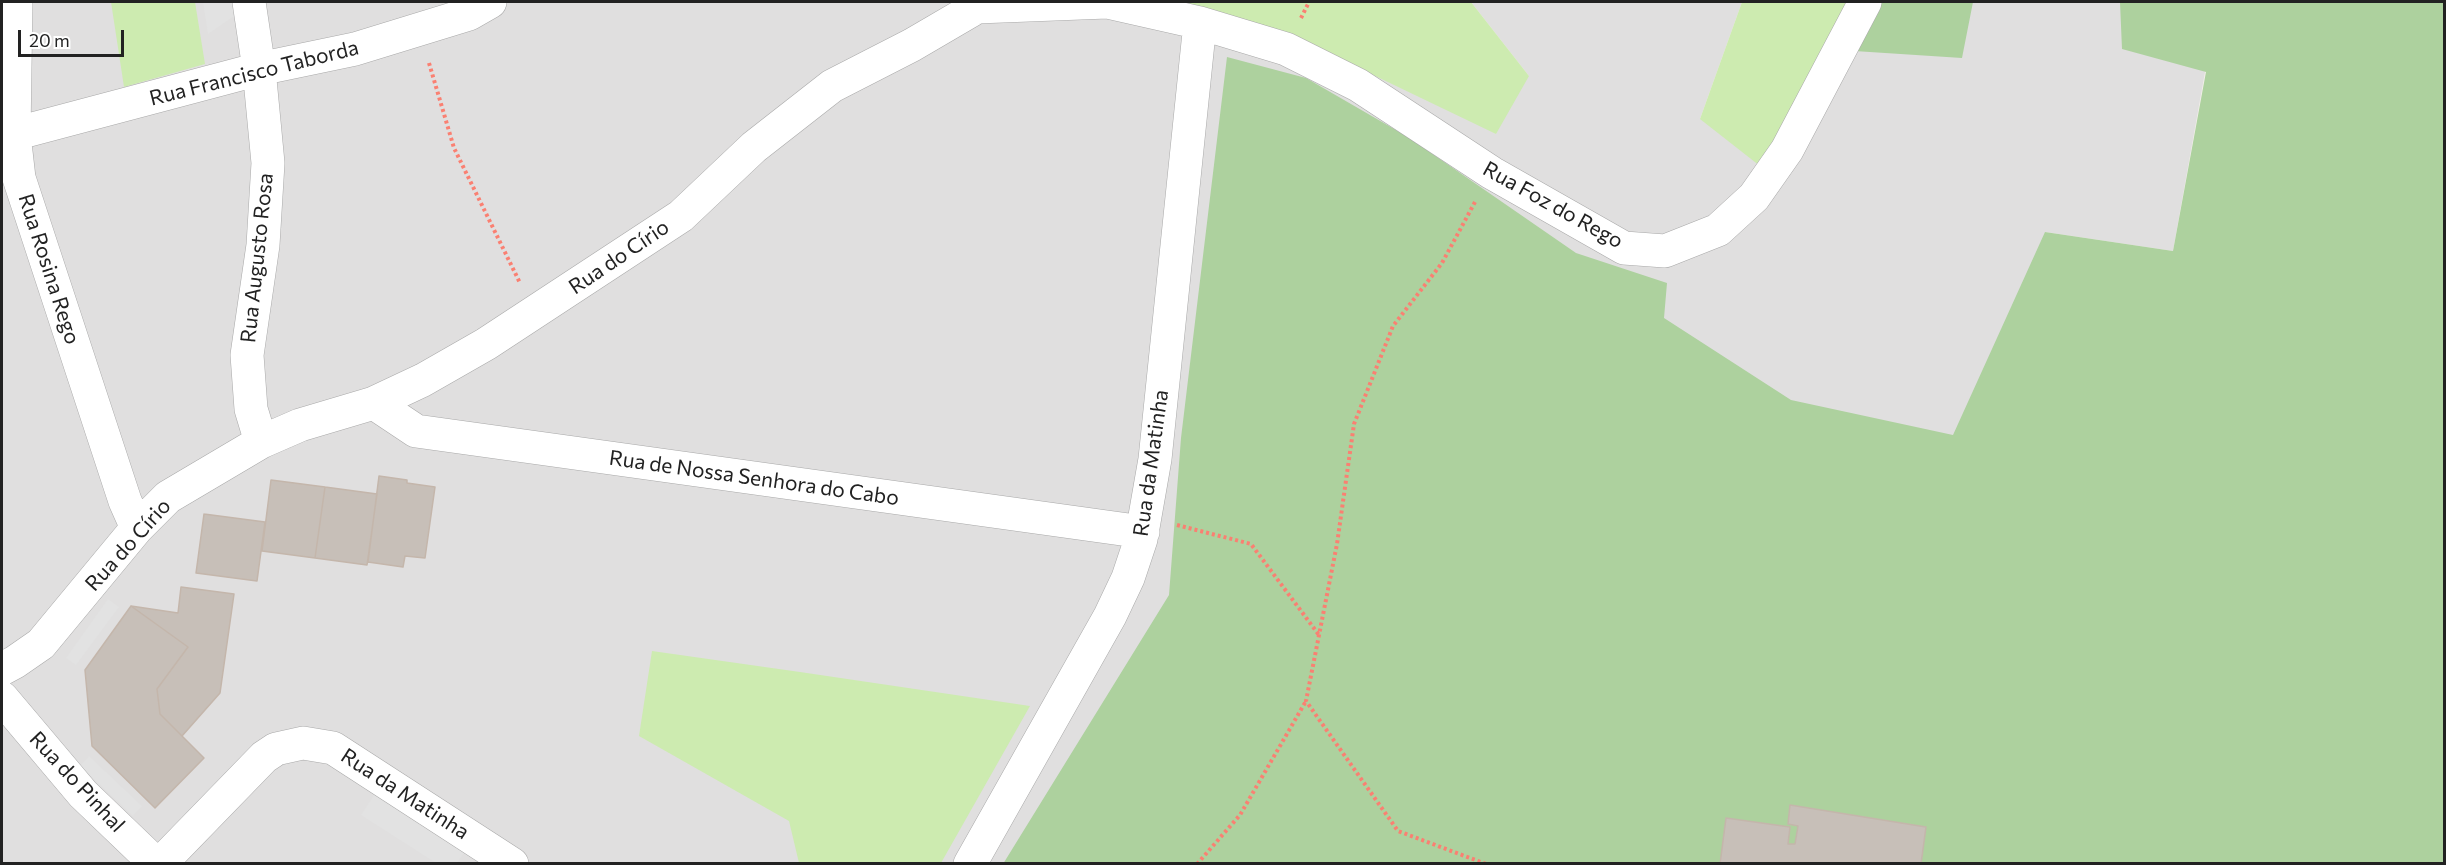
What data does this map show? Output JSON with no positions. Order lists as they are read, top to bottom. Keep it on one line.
{"streets":{"street":["Rua Francisco Taborda","Rua Foz do Rego","Rua do Círio","Rua Augusto Rosa","Rua Rosina Rego","Rua da Matinha","Rua de Nossa Senhora do Cabo","Rua do Pinhal"]},"crossings":[["Rua Francisco Taborda","Rua Augusto Rosa"],["Rua Francisco Taborda","Rua Rosina Rego"],["Rua Foz do Rego","Rua do Círio"],["Rua do Círio","Rua Augusto Rosa"],["Rua do Círio","Rua Rosina Rego"],["Rua do Círio","Rua da Matinha"],["Rua do Círio","Rua de Nossa Senhora do Cabo"],["Rua da Matinha","Rua de Nossa Senhora do Cabo"],["Rua da Matinha","Rua do Pinhal"]],"scale_bar":"20 m"}
